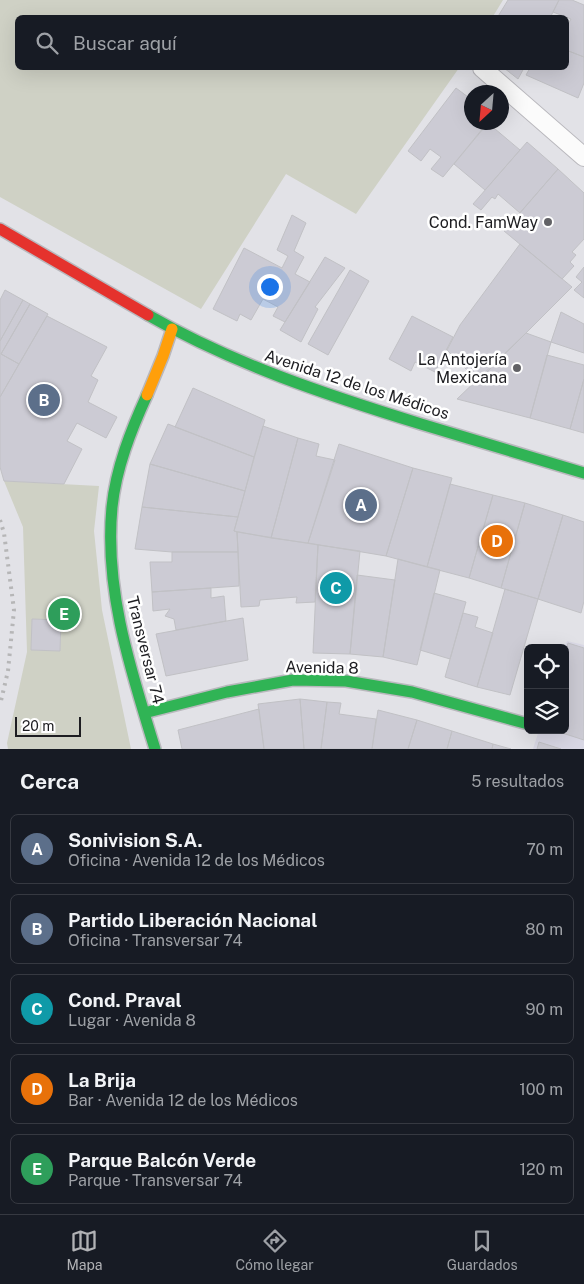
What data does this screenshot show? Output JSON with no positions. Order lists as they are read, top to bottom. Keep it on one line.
{"streets":{"street":["Avenida 12 de los Médicos","Transversar 74","Avenida 8"]},"crossings":[["Avenida 12 de los Médicos","Transversar 74"],["Transversar 74","Avenida 8"]],"places":["Cond. FamWay","La Antojería Mexicana"],"scale_bar":"20 m","north":"bottom left","page":{"search":"Buscar aquí","pins":["B","A","D","C","E"],"scale":"20 m","heading":["Cerca","5 resultados"],"list":[{"mark":"A","name":"Sonivision S.A.","note":"Oficina · Avenida 12 de los Médicos","value":"70 m"},{"mark":"B","name":"Partido Liberación Nacional","note":"Oficina · Transversar 74","value":"80 m"},{"mark":"C","name":"Cond. Praval","note":"Lugar · Avenida 8","value":"90 m"},{"mark":"D","name":"La Brija","note":"Bar · Avenida 12 de los Médicos","value":"100 m"},{"mark":"E","name":"Parque Balcón Verde","note":"Parque · Transversar 74","value":"120 m"}],"nav":["Mapa","Cómo llegar","Guardados"]}}
